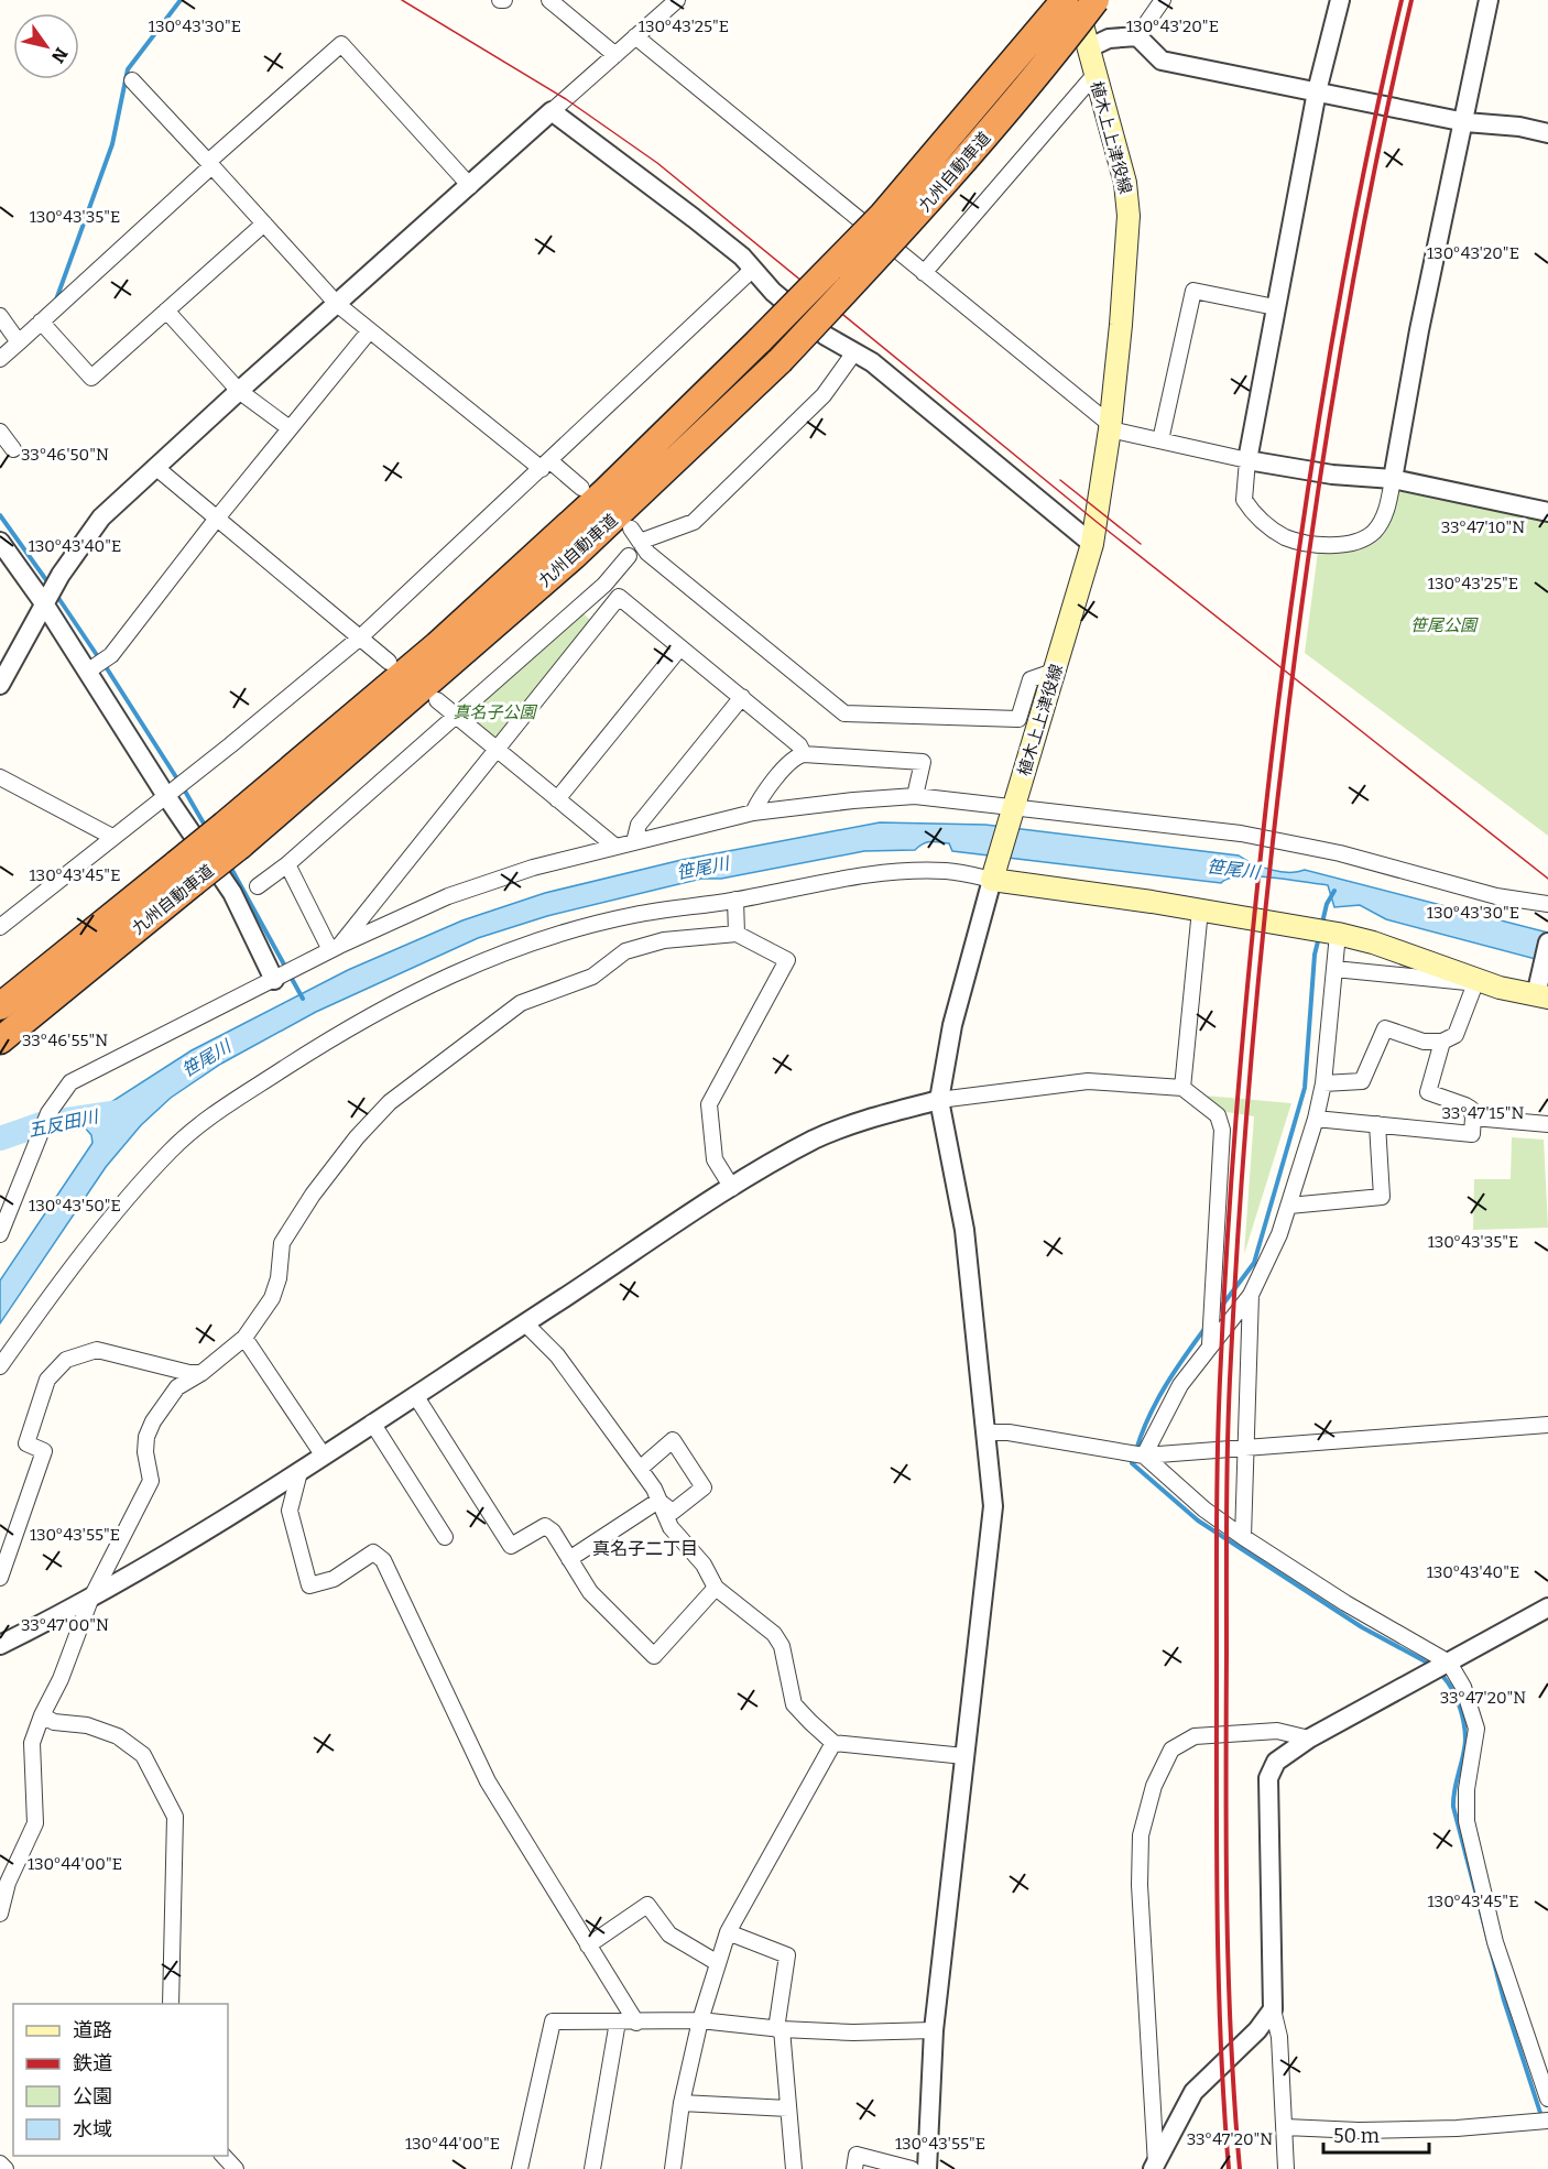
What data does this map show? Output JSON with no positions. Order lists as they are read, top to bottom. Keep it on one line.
{"streets":{"highway":["九州自動車道"],"main road":["植木上上津役線"]},"districts":["真名子二丁目"],"water":["笹尾川","五反田川"],"parks":["笹尾公園","真名子公園"],"legend":["道路","鉄道","公園","水域"],"scale_bar":"50 m","north":"bottom right","coordinates":["130°43'30\"E","130°43'20\"E","130°43'25\"E","130°43'35\"E","33°46'50\"N","33°47'10\"N","130°43'40\"E","130°43'45\"E","33°46'55\"N","33°47'15\"N","130°43'50\"E","130°43'55\"E","33°47'00\"N","33°47'20\"N","130°44'00\"E"]}
